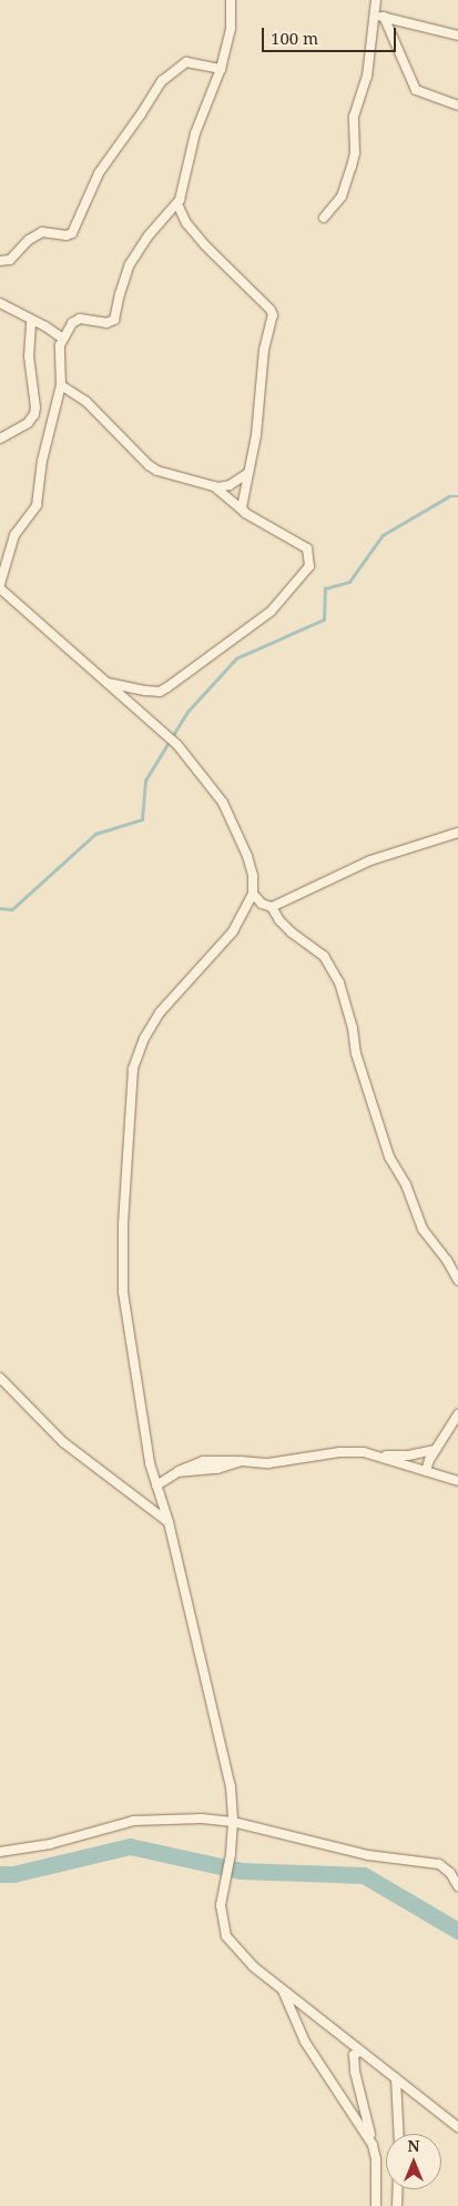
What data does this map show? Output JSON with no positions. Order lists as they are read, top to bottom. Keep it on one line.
{"scale_bar":"100 m","north":"top"}
